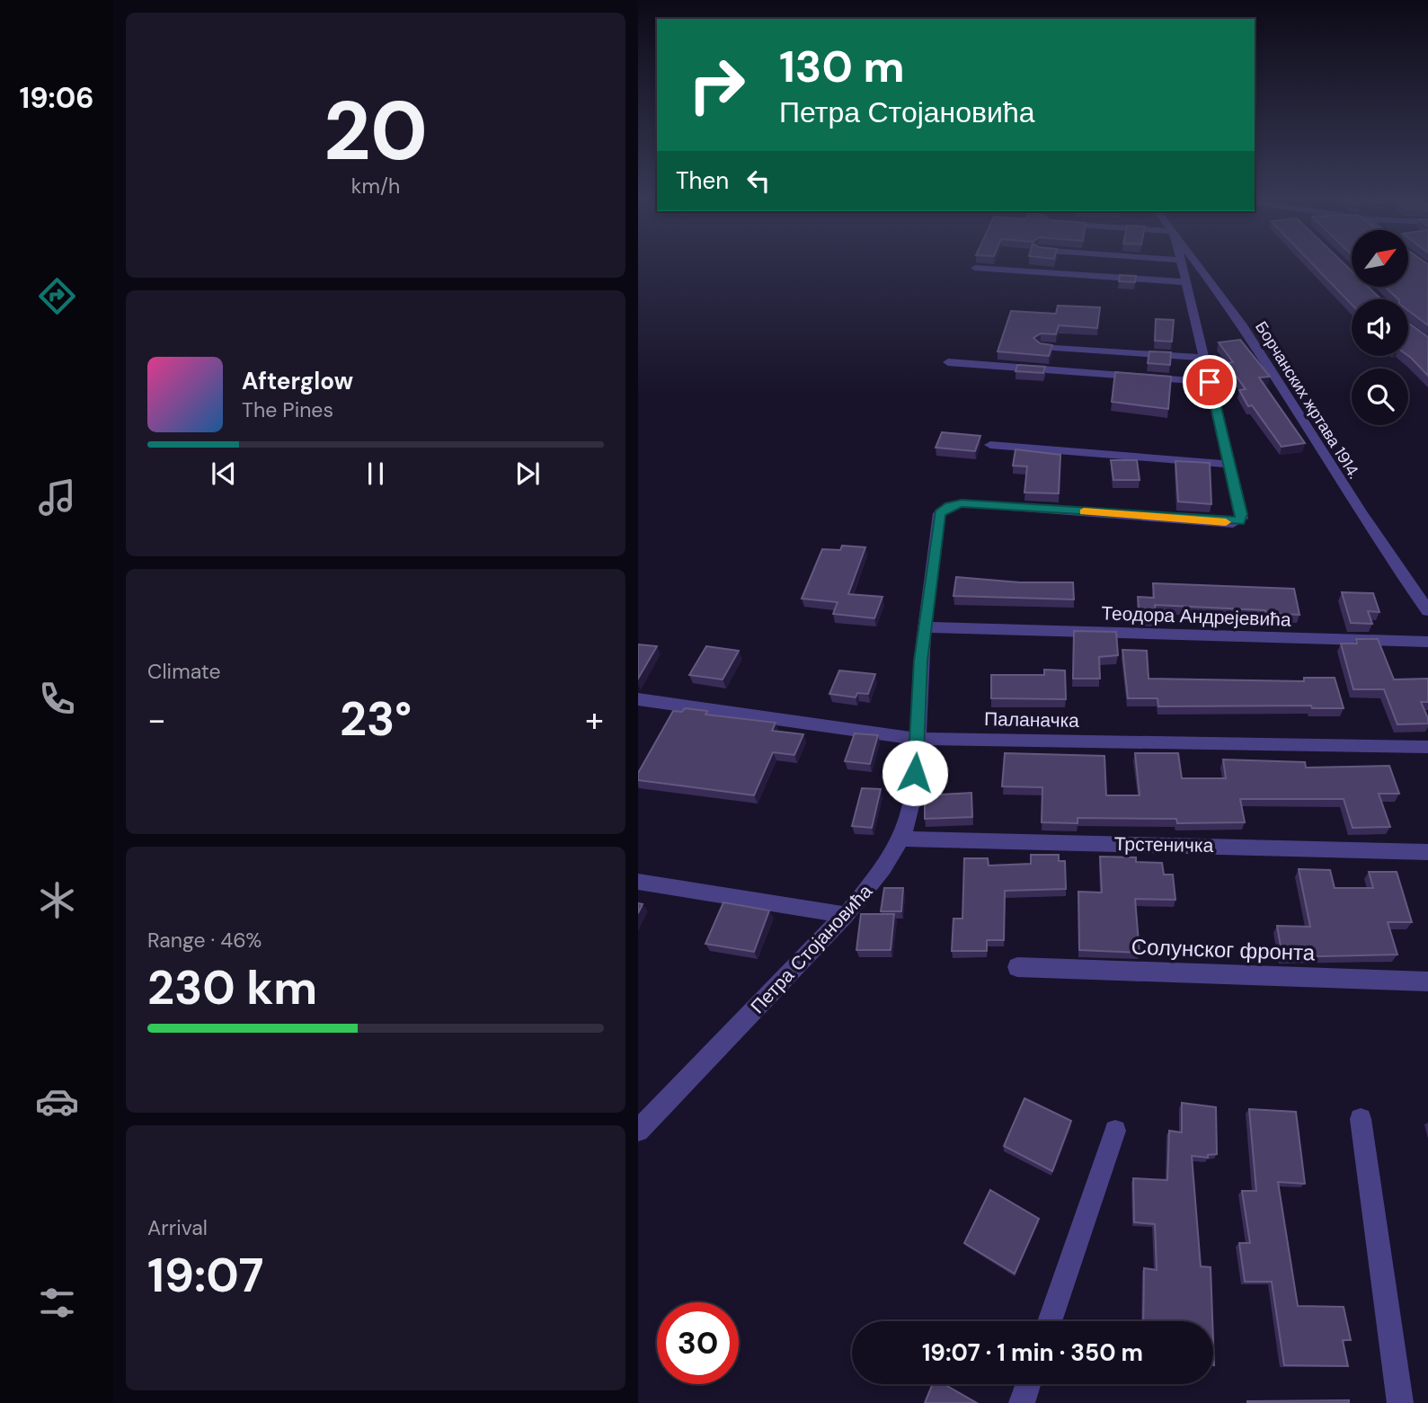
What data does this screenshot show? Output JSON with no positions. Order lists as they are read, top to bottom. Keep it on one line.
{"streets":{"street":["Борчанских жртава 1914.","Теодора Андрејевића","Паланачка","Трстеничка","Петра Стојановића","Солунског фронта"]},"crossings":[["Теодора Андрејевића","Петра Стојановића"],["Паланачка","Петра Стојановића"],["Трстеничка","Петра Стојановића"]],"north":"top right","page":{"tabs":"19:06","tile":[["20","km/h"],"Climate",["Range · 46%","230 km"],["Arrival","19:07"]],"turn":["130 m","Петра Стојановића"],"then":"Then","song":["Afterglow","The Pines"],"heat":["−","23°","+"],"limit":"30","trip":"19:07 · 1 min · 350 m"}}
